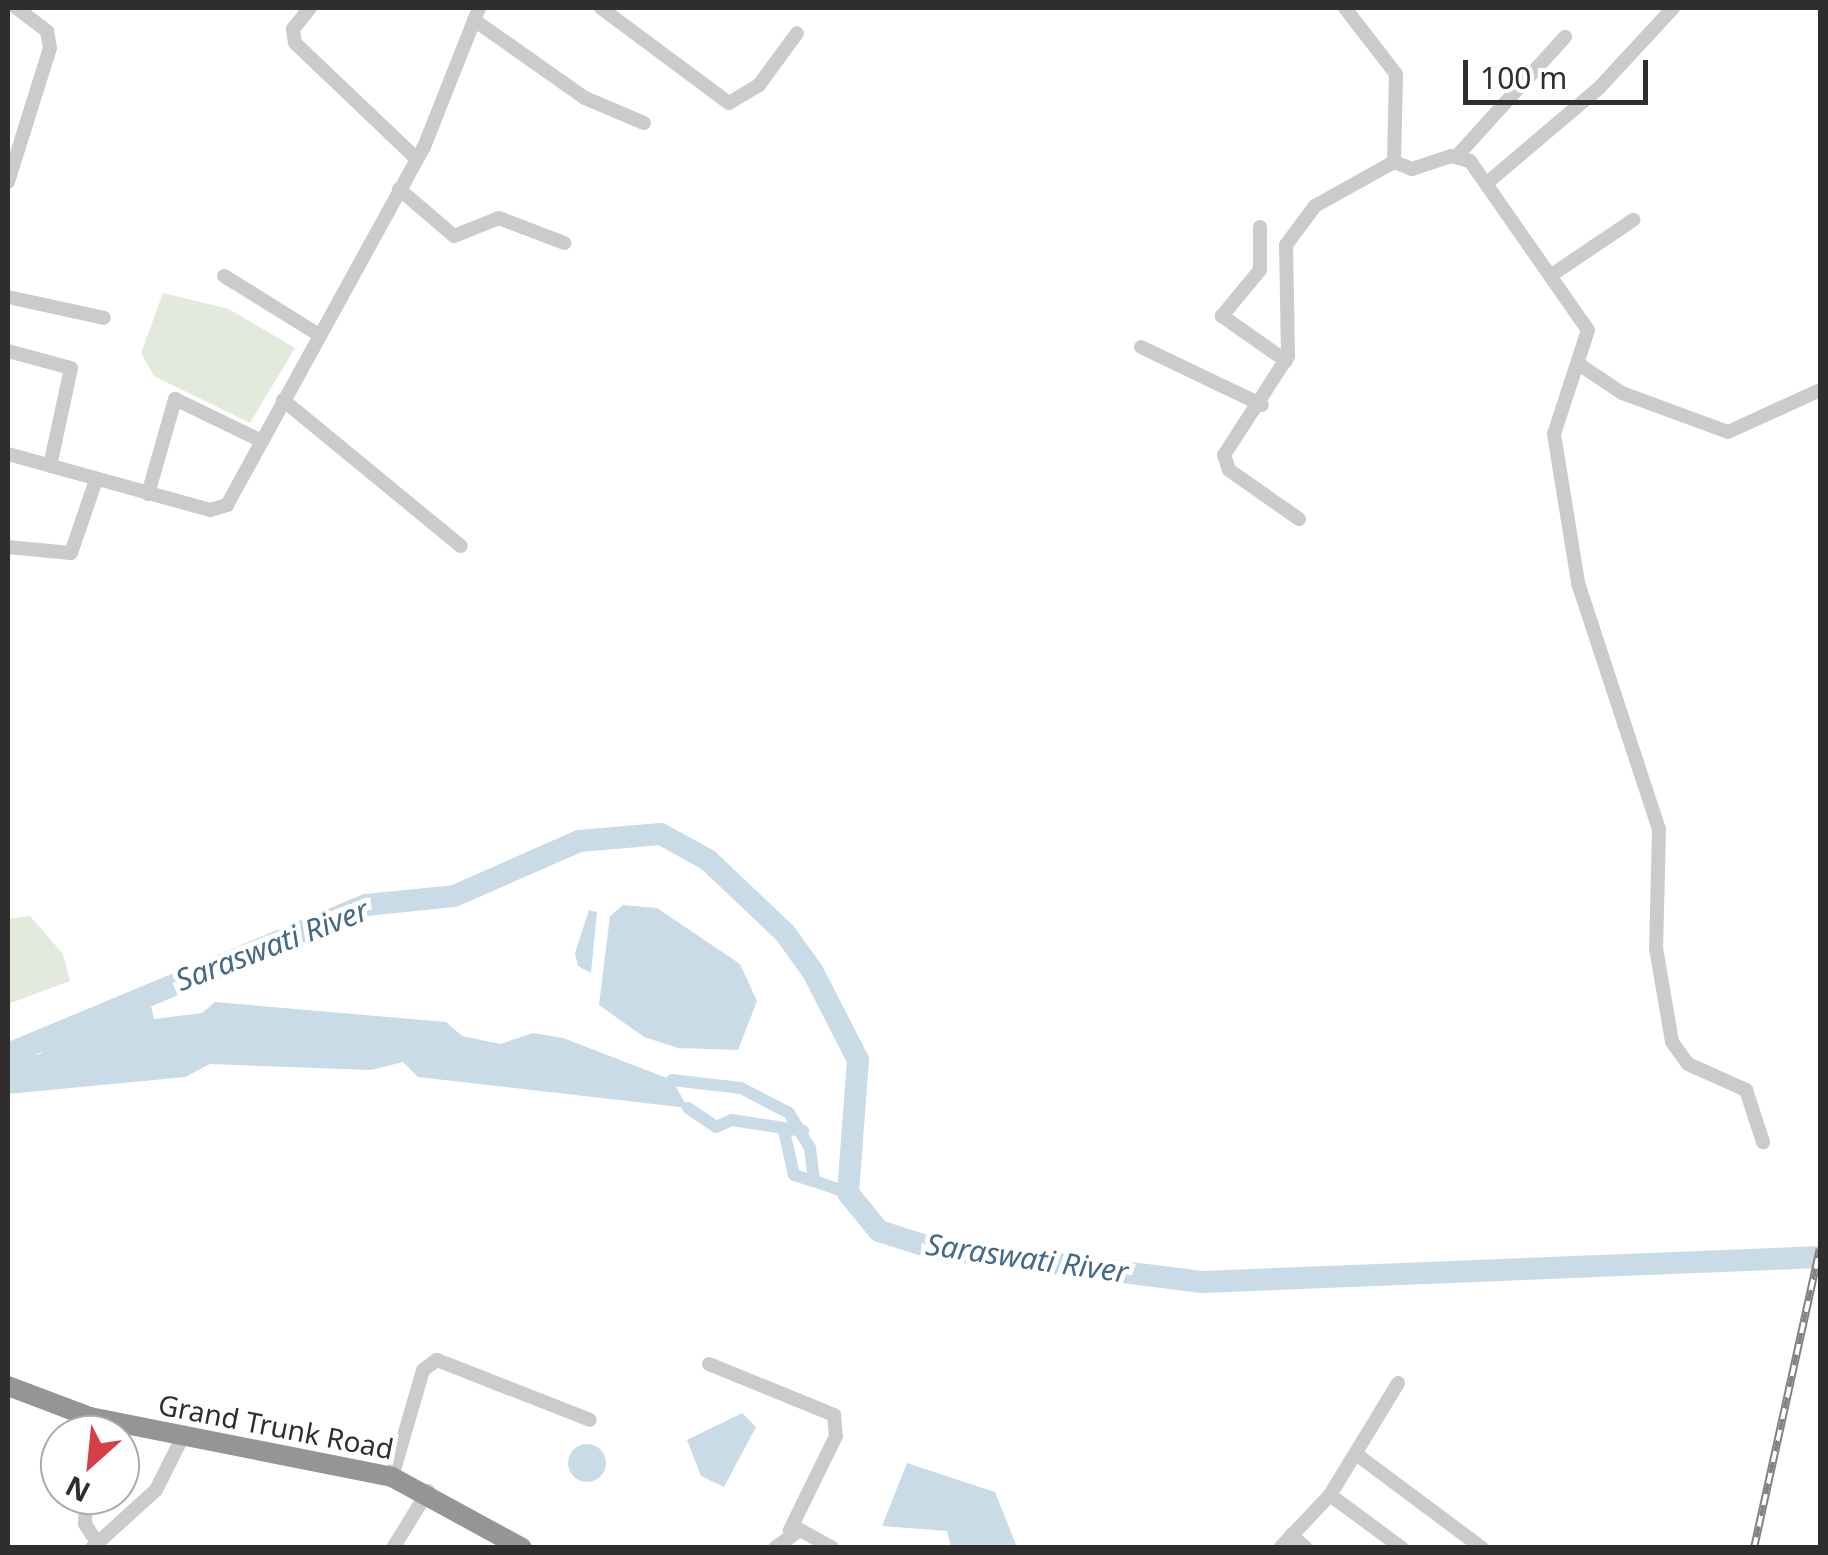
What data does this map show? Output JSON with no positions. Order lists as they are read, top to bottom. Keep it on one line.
{"streets":{"highway":["Grand Trunk Road"]},"water":["Saraswati River"],"scale_bar":"100 m","north":"bottom left"}
